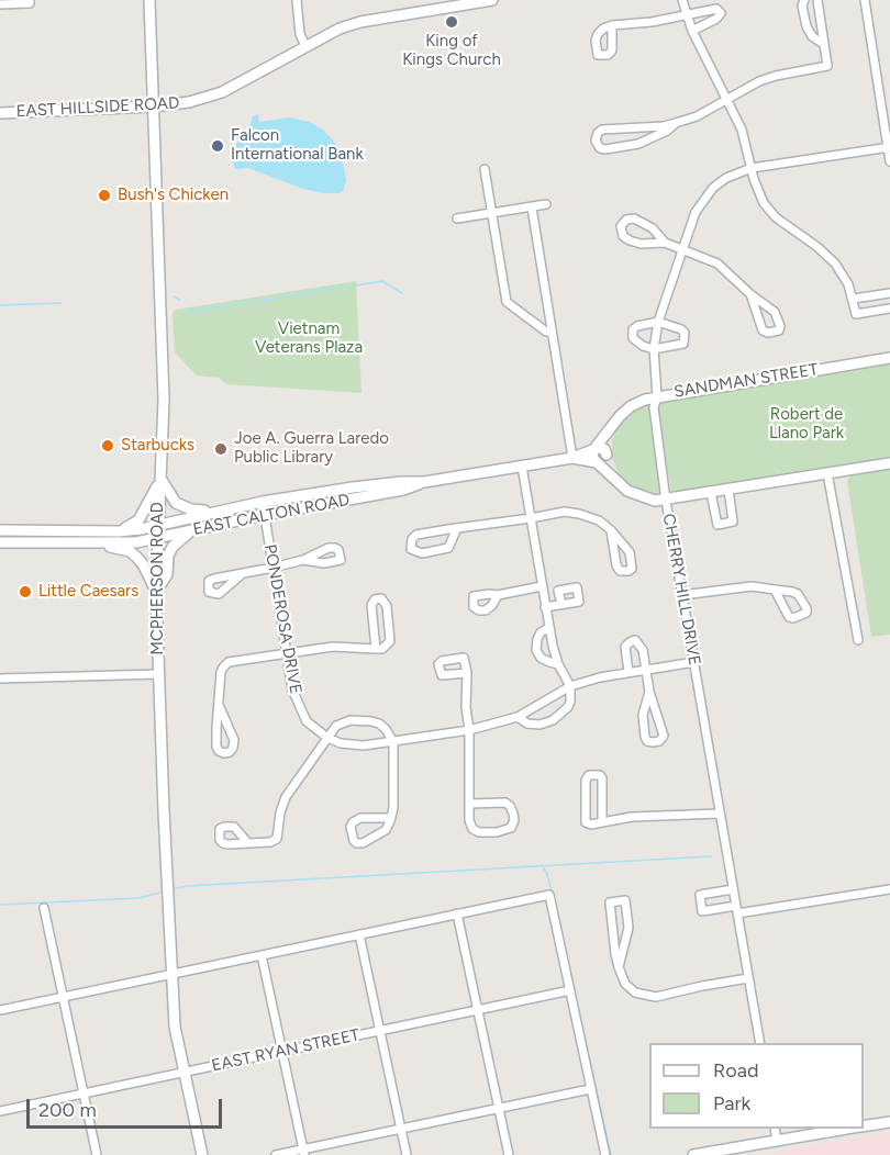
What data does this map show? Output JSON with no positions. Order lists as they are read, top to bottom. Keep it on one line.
{"streets":{"main road":["EAST HILLSIDE ROAD","SANDMAN STREET","EAST CALTON ROAD","MCPHERSON ROAD"],"street":["CHERRY HILL DRIVE","PONDEROSA DRIVE","EAST RYAN STREET"]},"crossings":[["EAST HILLSIDE ROAD","MCPHERSON ROAD"],["SANDMAN STREET","EAST CALTON ROAD"],["SANDMAN STREET","CHERRY HILL DRIVE"],["EAST CALTON ROAD","MCPHERSON ROAD"],["EAST CALTON ROAD","PONDEROSA DRIVE"],["MCPHERSON ROAD","EAST RYAN STREET"]],"parks":["Vietnam Veterans Plaza","Robert de Llano Park"],"places":["King of Kings Church","Falcon International Bank","Bush's Chicken","Starbucks","Joe A. Guerra Laredo Public Library","Little Caesars"],"legend":["Road","Park"],"scale_bar":"200 m"}
